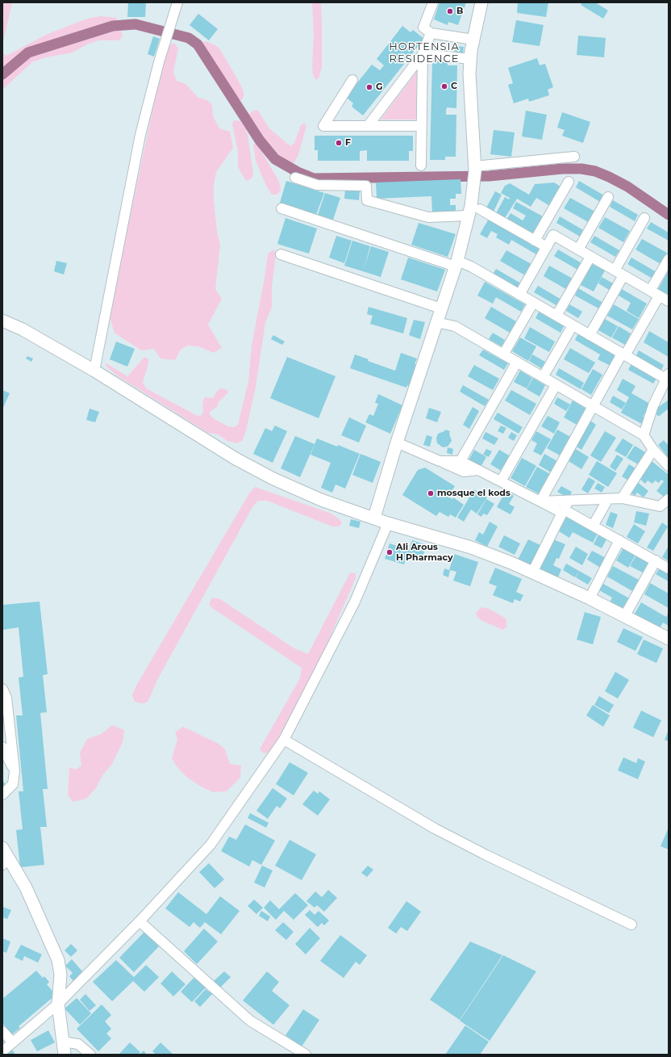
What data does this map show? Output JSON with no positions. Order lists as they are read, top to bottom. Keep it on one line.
{"districts":["HORTENSIA RESIDENCE"],"places":["B","C","G","F","mosque el kods","Ali Arous H Pharmacy"]}
